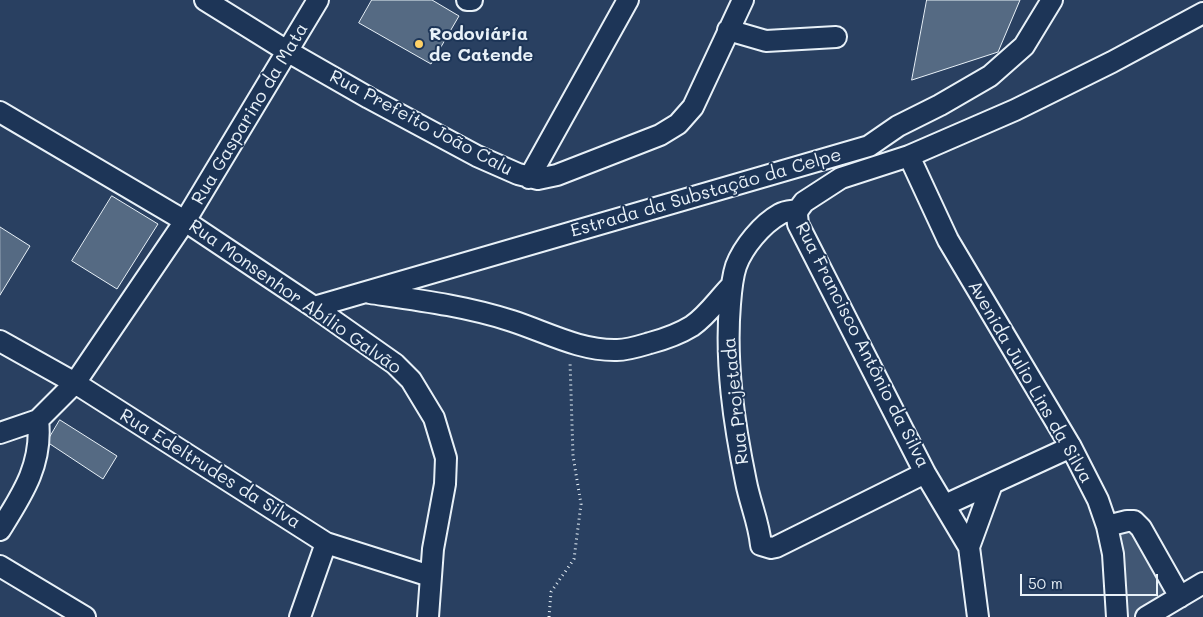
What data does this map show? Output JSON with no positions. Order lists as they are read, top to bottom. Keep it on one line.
{"streets":{"street":["Rua Gasparino da Mata","Rua Prefeito João Calu","Estrada da Substação da Celpe","Rua Monsenhor Abílio Galvão","Rua Francisco Antônio da Silva","Avenida Julio Lins da Silva","Rua Projetada","Rua Edeltrudes da Silva"]},"crossings":[["Rua Gasparino da Mata","Rua Prefeito João Calu"],["Rua Gasparino da Mata","Rua Monsenhor Abílio Galvão"],["Rua Gasparino da Mata","Rua Edeltrudes da Silva"],["Estrada da Substação da Celpe","Rua Monsenhor Abílio Galvão"],["Rua Monsenhor Abílio Galvão","Rua Edeltrudes da Silva"],["Rua Francisco Antônio da Silva","Avenida Julio Lins da Silva"],["Rua Francisco Antônio da Silva","Rua Projetada"]],"places":["Rodoviária de Catende"],"scale_bar":"50 m"}
